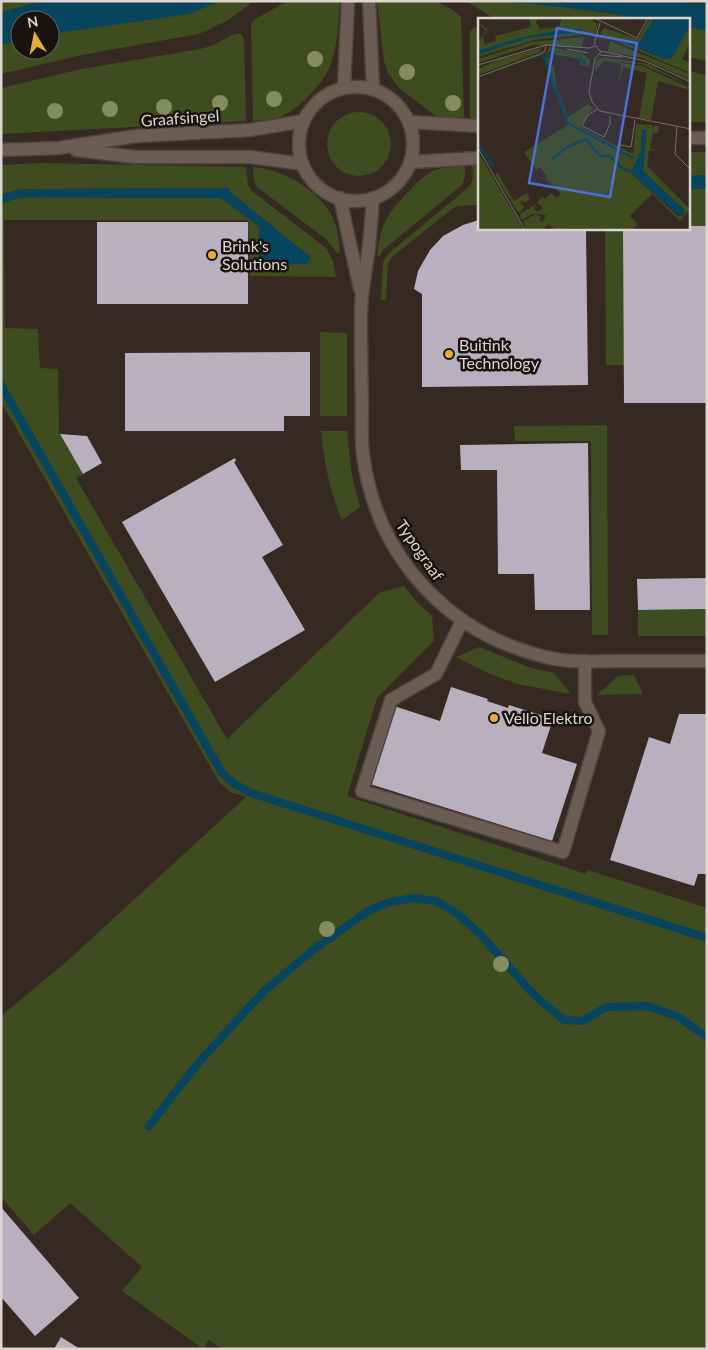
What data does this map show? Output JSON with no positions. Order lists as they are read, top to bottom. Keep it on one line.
{"streets":{"street":["Graafsingel","Typograaf"]},"crossings":[["Graafsingel","Typograaf"]],"places":["Brink's Solutions","Buitink Technology","Vello Elektro"],"north":"top"}
